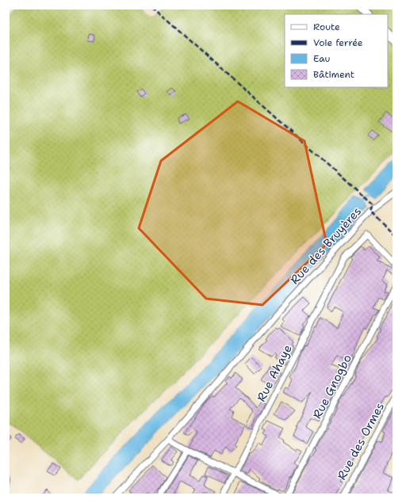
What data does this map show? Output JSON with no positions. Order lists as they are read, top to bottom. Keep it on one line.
{"streets":{"street":["Rue des Bruyères","Rue Ahaye","Rue Gnogbo","Rue des Ormes"]},"legend":["Route","Voie ferrée","Eau","Bâtiment"]}
